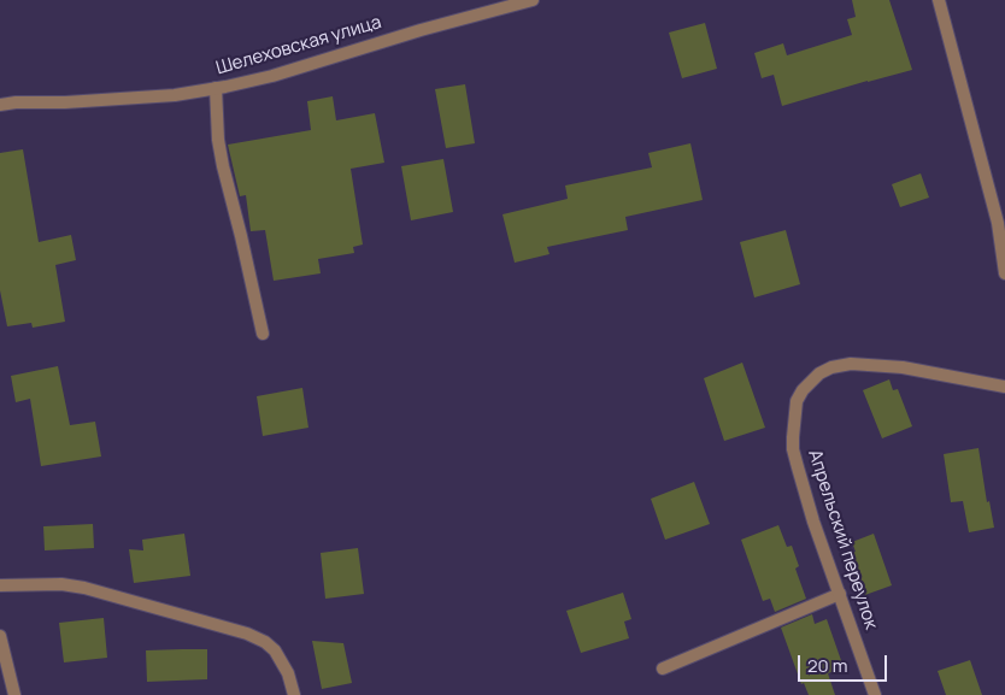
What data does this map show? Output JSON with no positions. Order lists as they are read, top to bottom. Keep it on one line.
{"streets":{"street":["Шелеховская улица","Апрельский переулок"]},"scale_bar":"20 m"}
